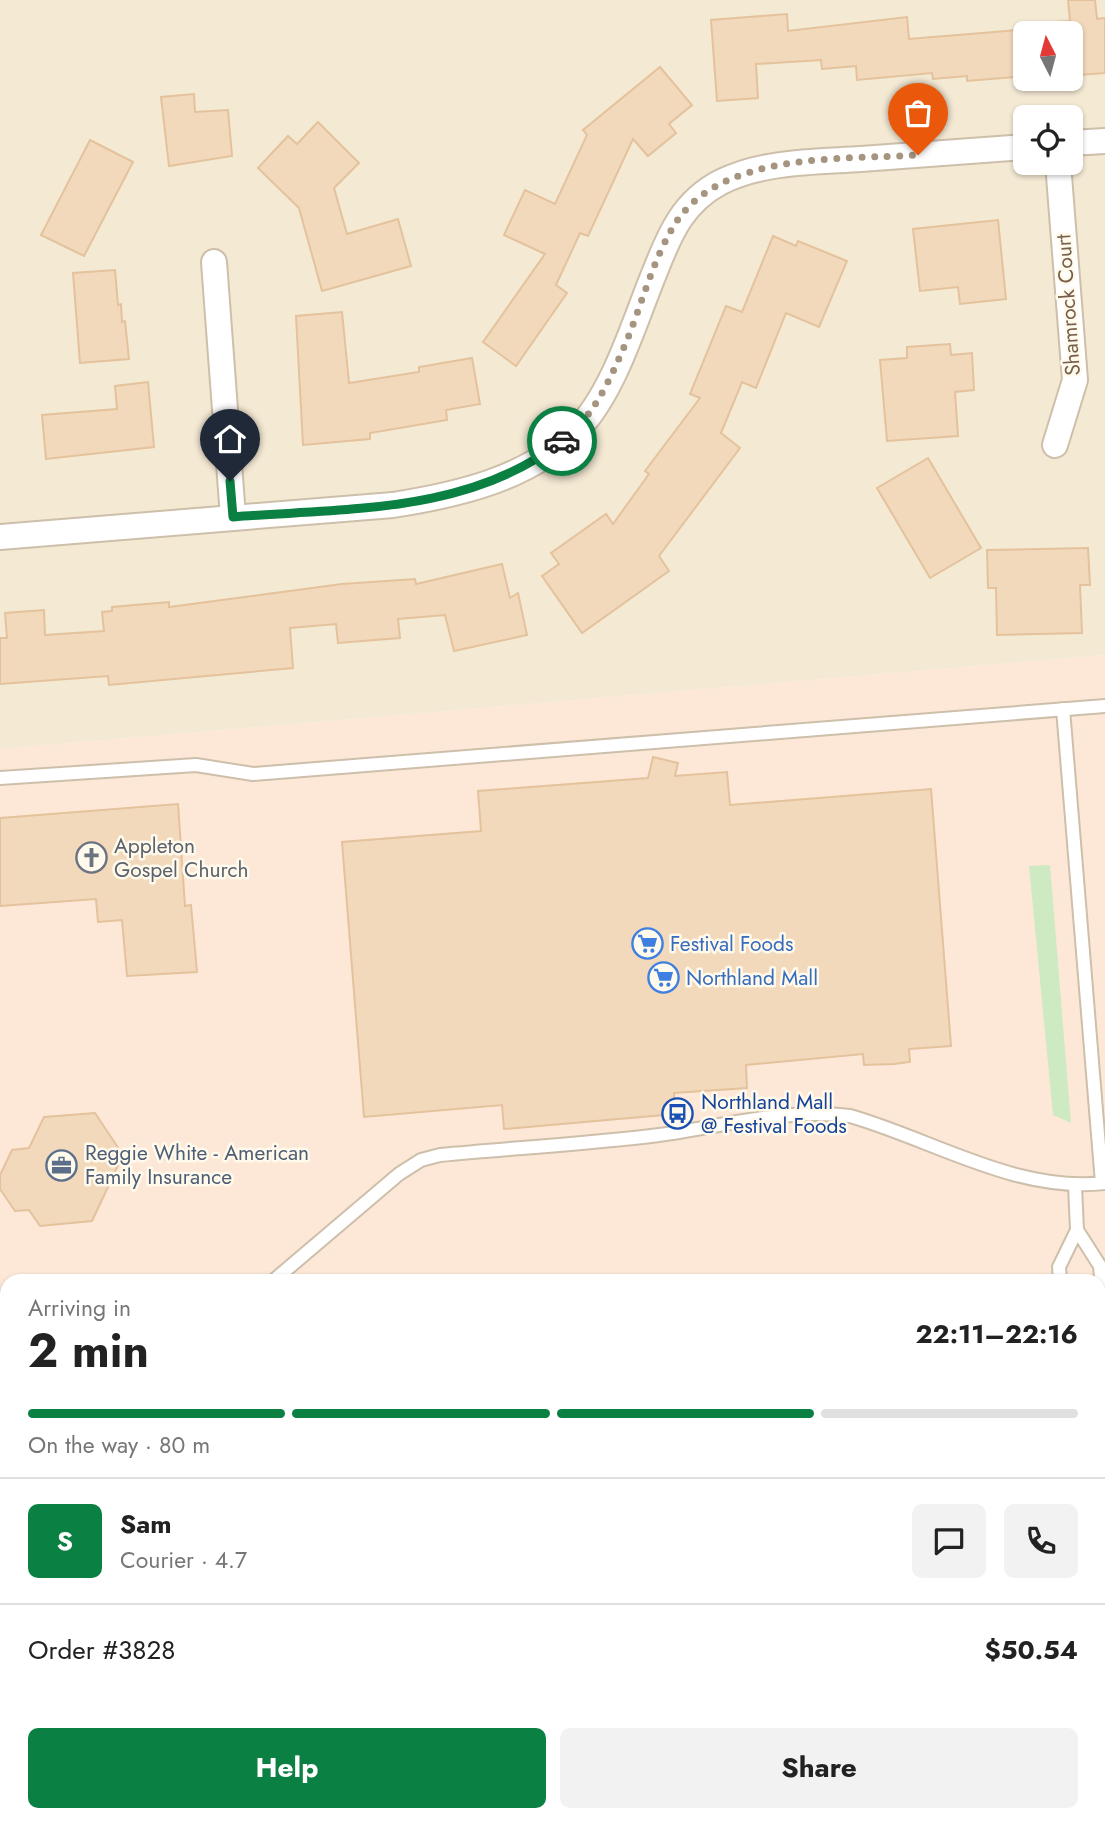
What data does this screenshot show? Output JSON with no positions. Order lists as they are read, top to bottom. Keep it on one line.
{"streets":{"street":["Shamrock Court"]},"places":{"church":["Appleton Gospel Church"],"supermarket":["Festival Foods","Northland Mall"],"bus stop":["Northland Mall @ Festival Foods"],"office":["Reggie White - American Family Insurance"]},"north":"top","page":{"heading":["2 min","Arriving in","22:11–22:16"],"panel":["Sam","Courier · 4.7","Order #3828","$50.54"],"bar":"On the way · 80 m","round":"S","buttons":["Help","Share"]}}
